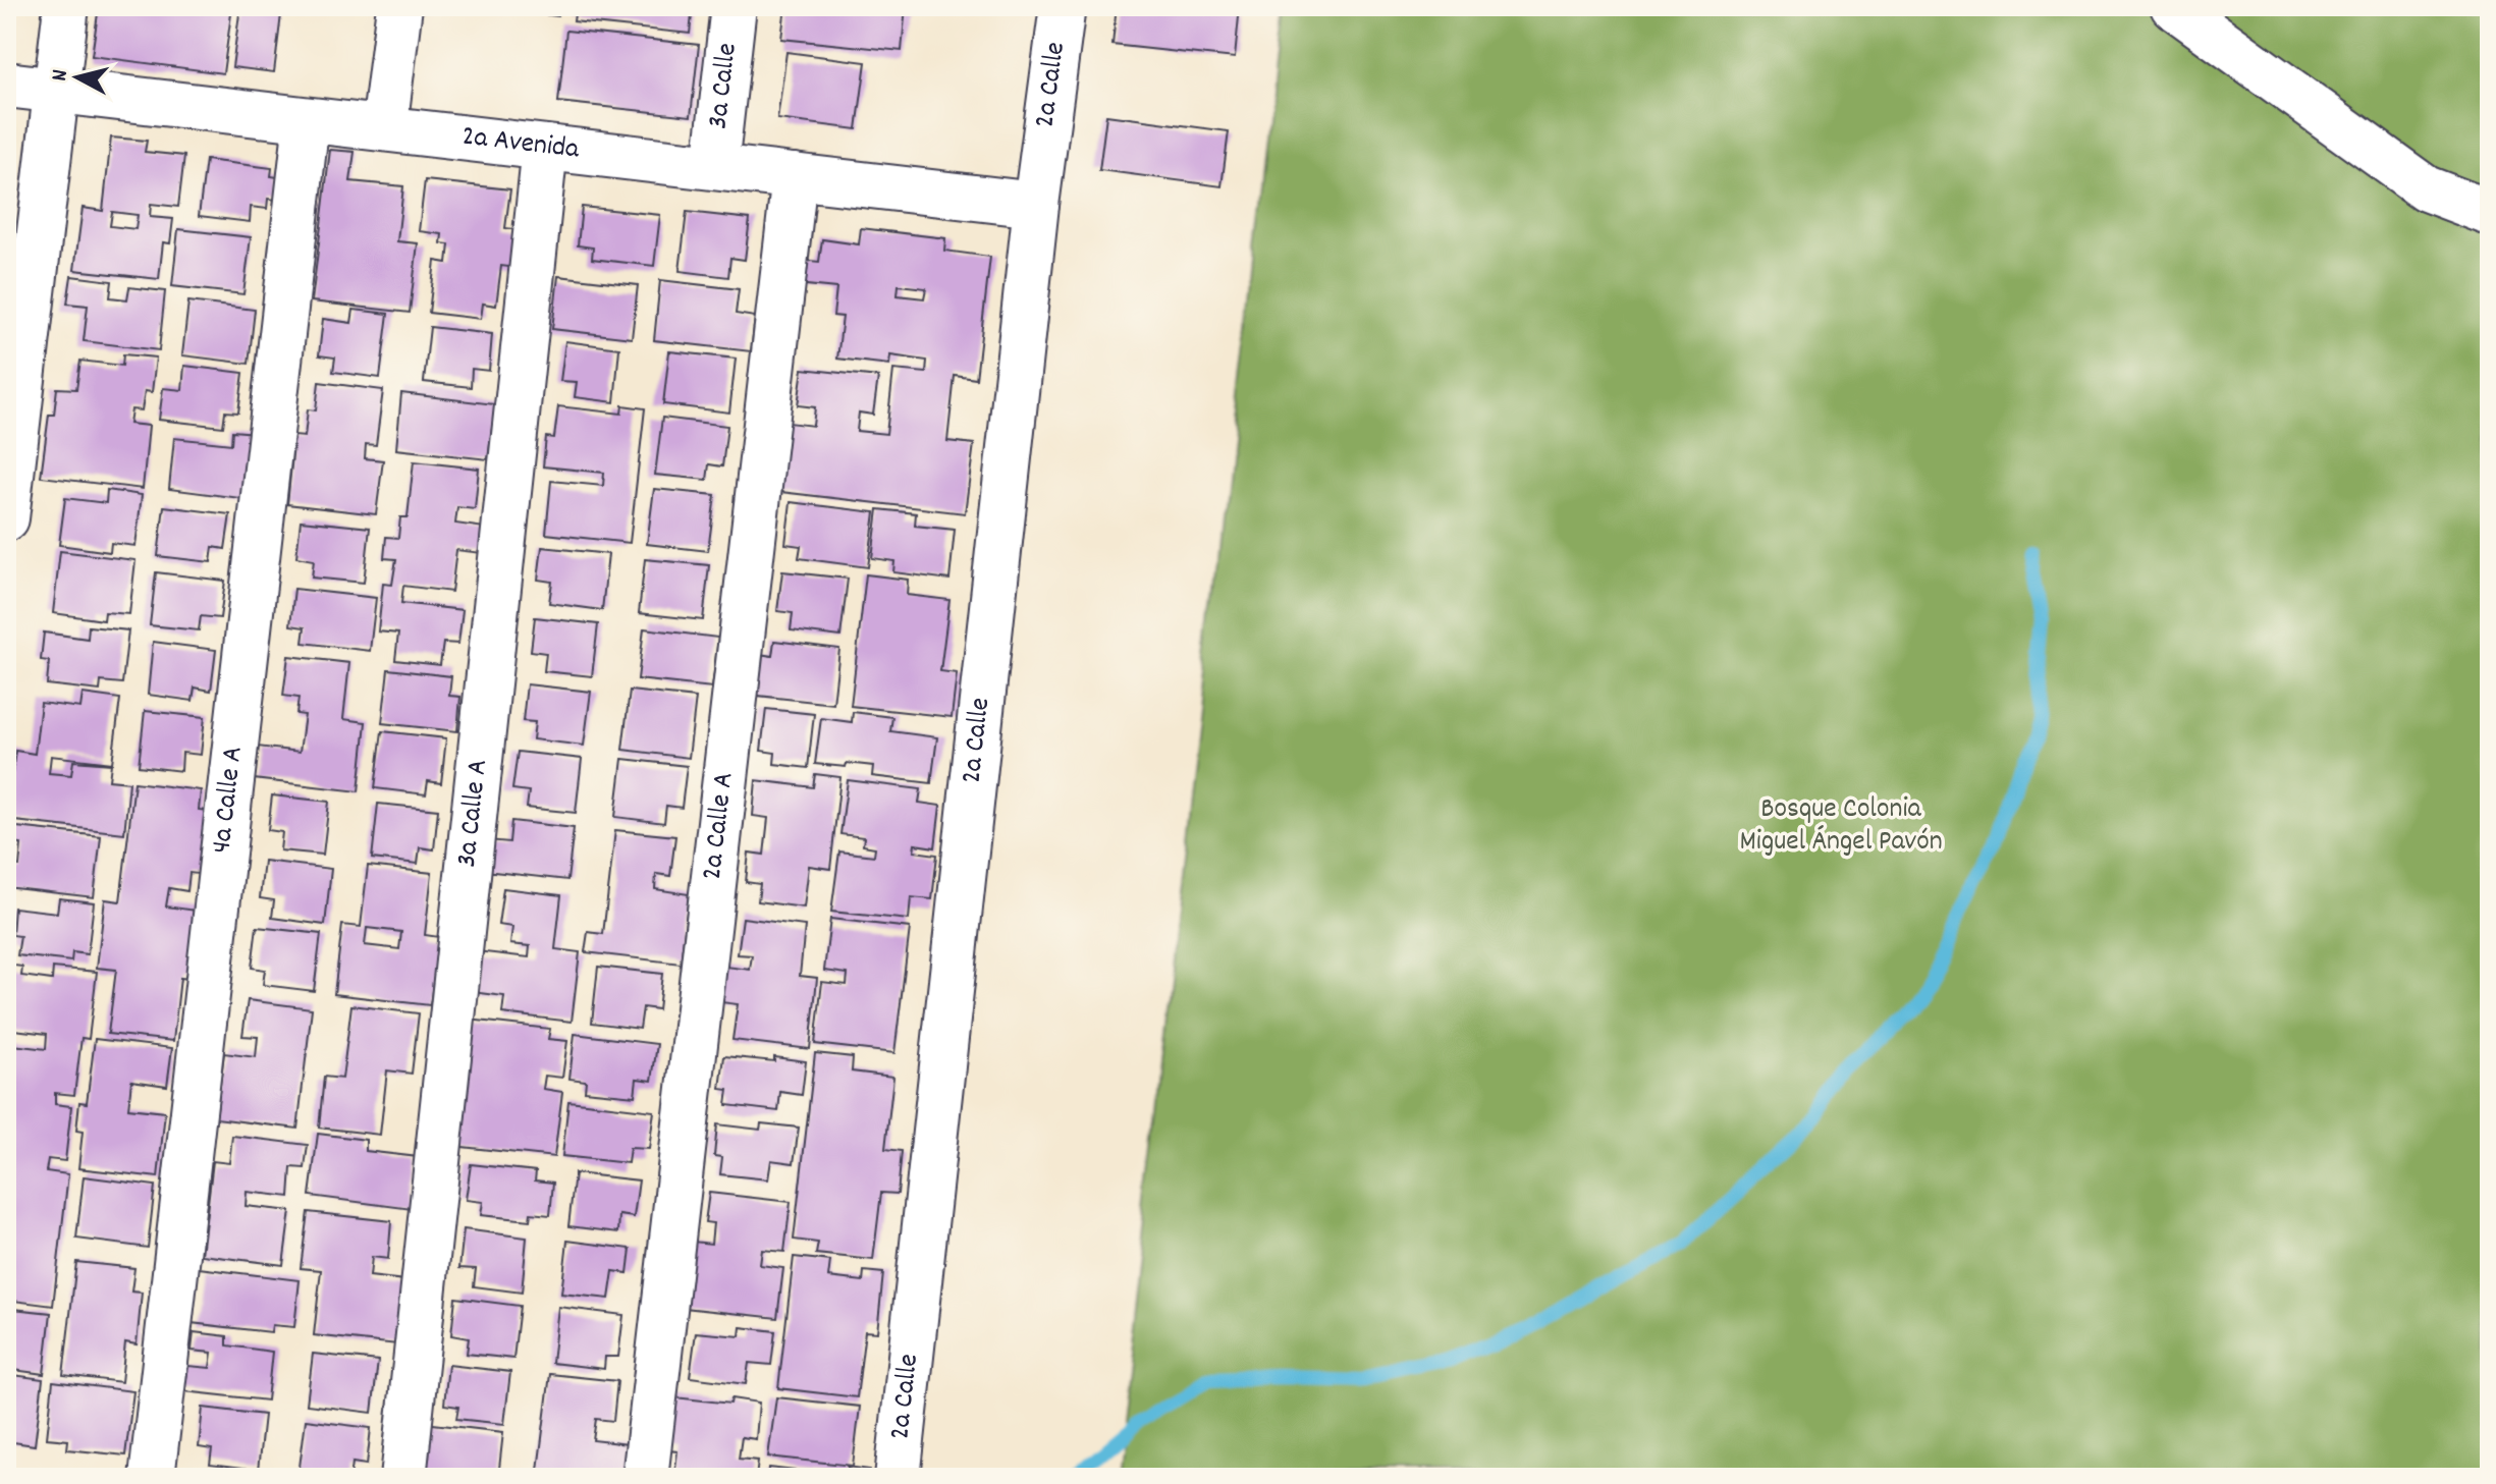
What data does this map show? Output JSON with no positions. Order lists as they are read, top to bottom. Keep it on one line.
{"streets":{"street":["2a Calle","3a Calle","2a Avenida","4a Calle A","3a Calle A","2a Calle A"]},"crossings":[["2a Calle","2a Avenida"],["3a Calle","2a Avenida"],["2a Avenida","4a Calle A"],["2a Avenida","3a Calle A"],["2a Avenida","2a Calle A"]],"parks":["Bosque Colonia Miguel Ángel Pavón"],"north":"left"}
